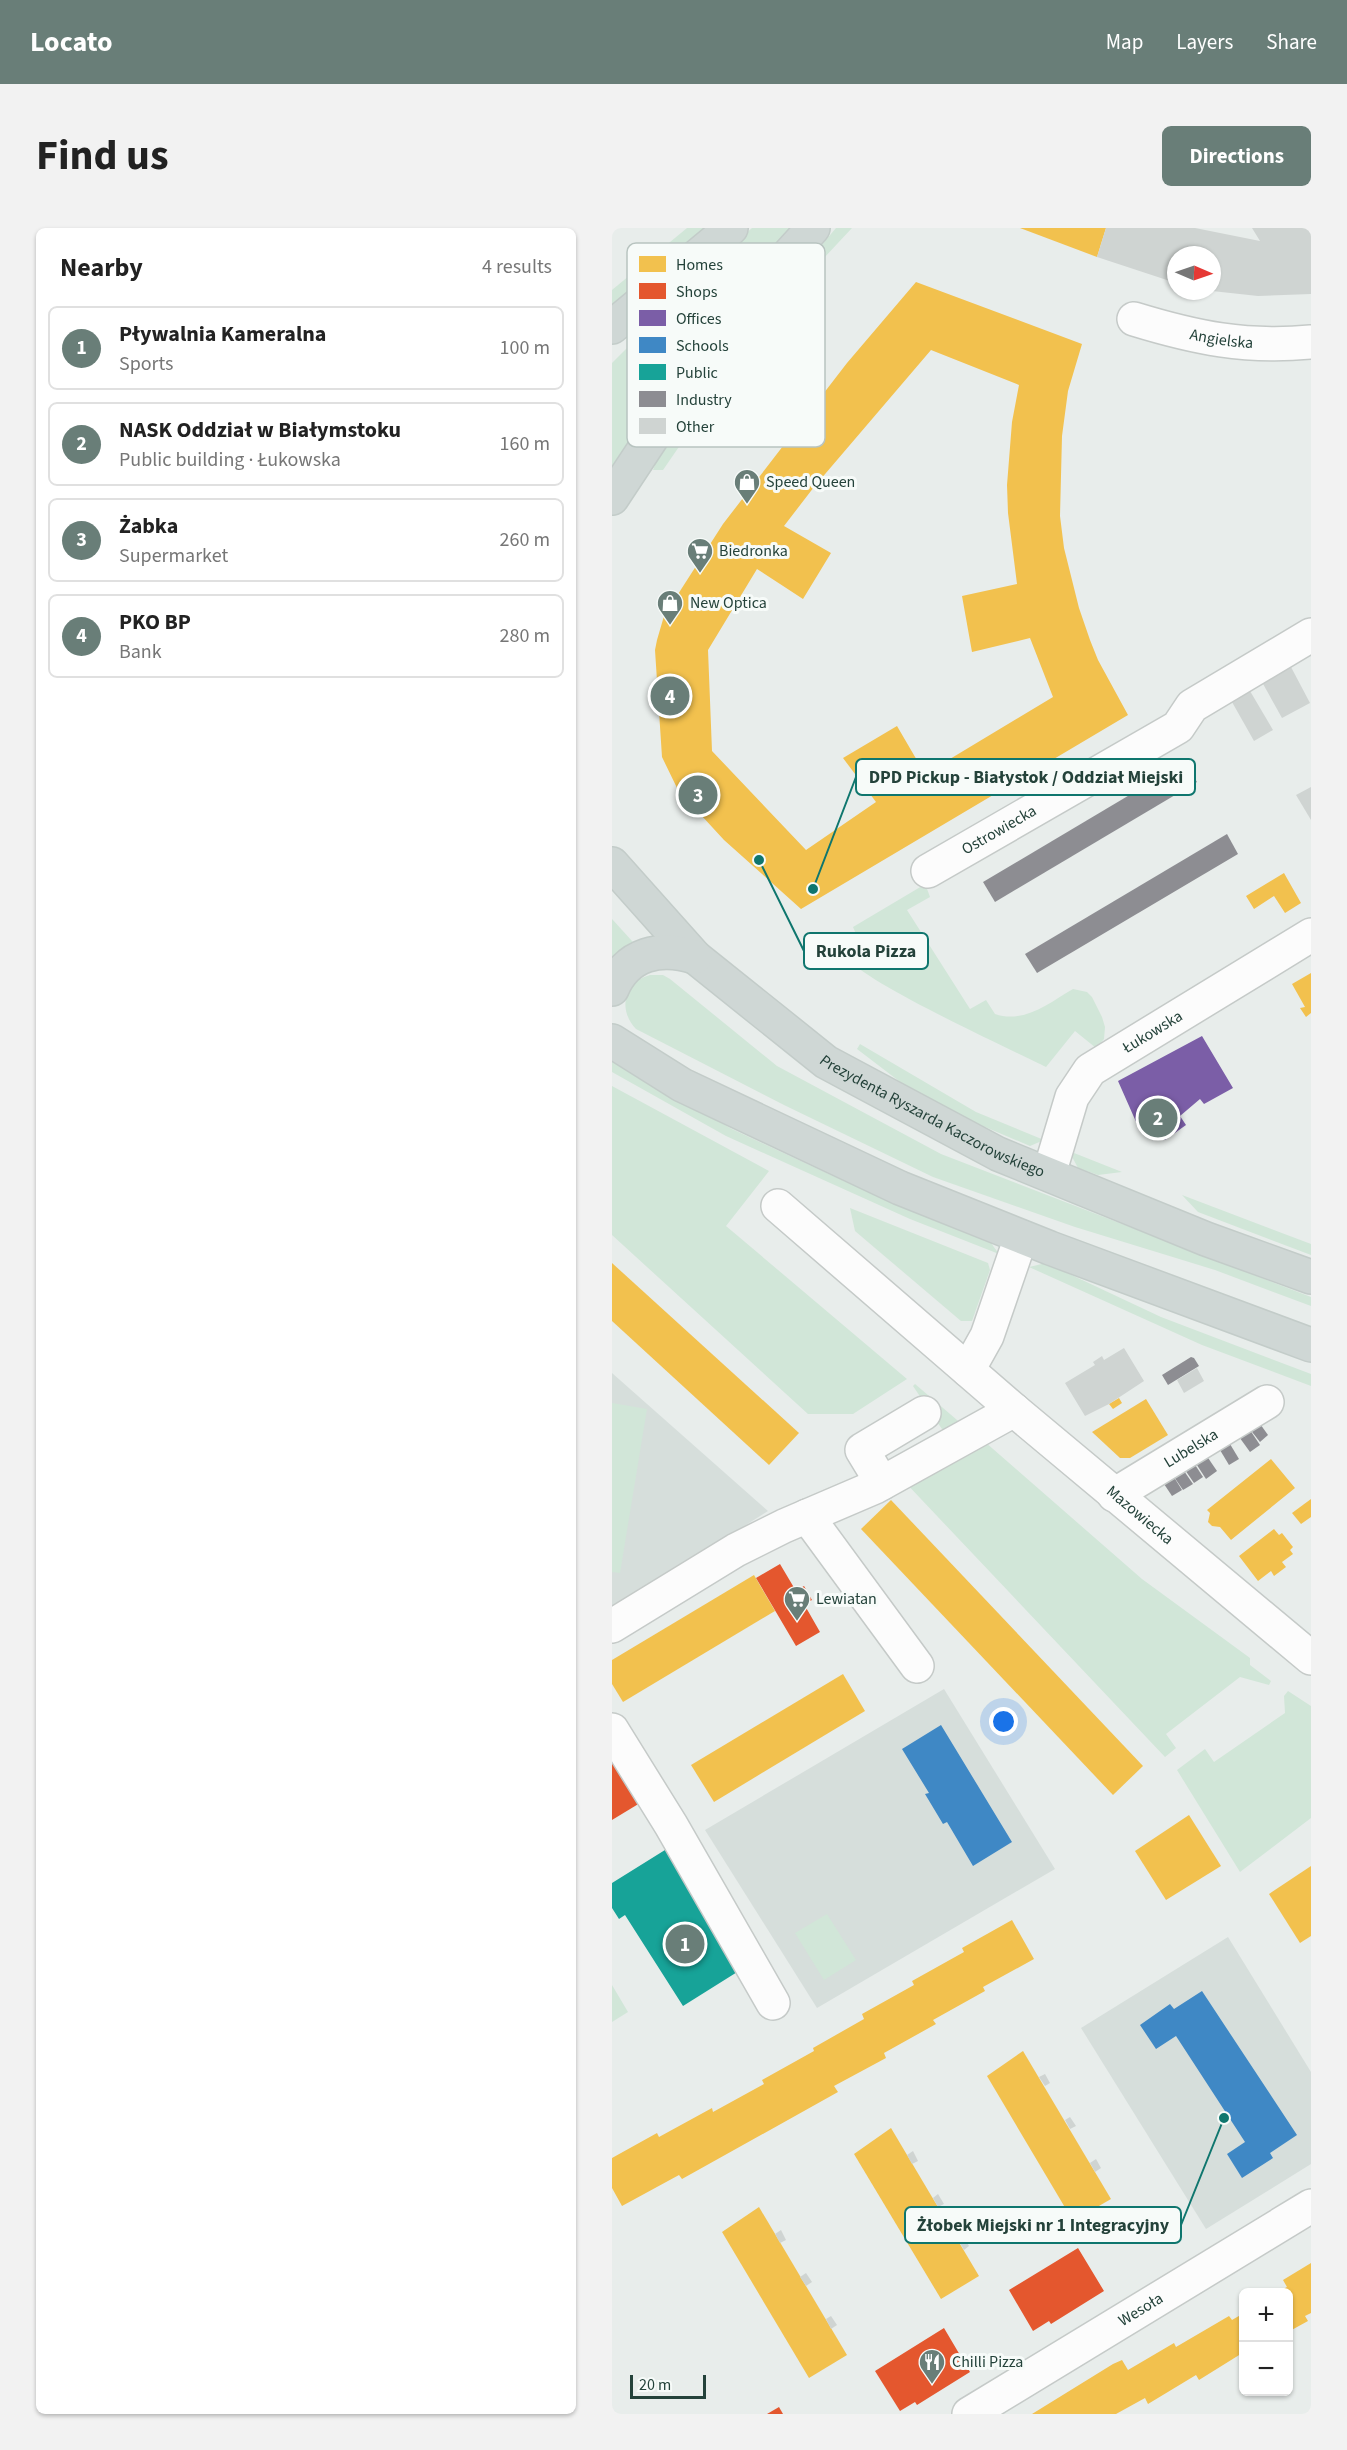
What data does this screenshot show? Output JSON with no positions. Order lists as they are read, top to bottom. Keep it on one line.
{"streets":{"main road":["Prezydenta Ryszarda Kaczorowskiego"],"street":["Angielska","Ostrowiecka","Łukowska","Lubelska","Mazowiecka","Wesoła"]},"crossings":[["Łukowska","Prezydenta Ryszarda Kaczorowskiego"],["Lubelska","Mazowiecka"]],"places":{"shop":["Speed Queen","New Optica"],"supermarket":["Biedronka","Lewiatan"],"other":["Rukola Pizza","DPD Pickup - Białystok / Oddział Miejski","Żłobek Miejski nr 1 Integracyjny"],"restaurant":["Chilli Pizza"]},"legend":["Homes","Shops","Offices","Schools","Public","Industry","Other"],"scale_bar":"20 m","north":"right","page":{"header":"Locato","nav":["Map","Layers","Share"],"title":"Find us","buttons":"Directions","heading":["Nearby","4 results"],"list":[{"mark":"1","name":"Pływalnia Kameralna","note":"Sports","value":"100 m"},{"mark":"2","name":"NASK Oddział w Białymstoku","note":"Public building · Łukowska","value":"160 m"},{"mark":"3","name":"Żabka","note":"Supermarket","value":"260 m"},{"mark":"4","name":"PKO BP","note":"Bank","value":"280 m"}],"pins":["4","3","2","1"],"map_buttons":["+","−"],"scale":"20 m"}}
